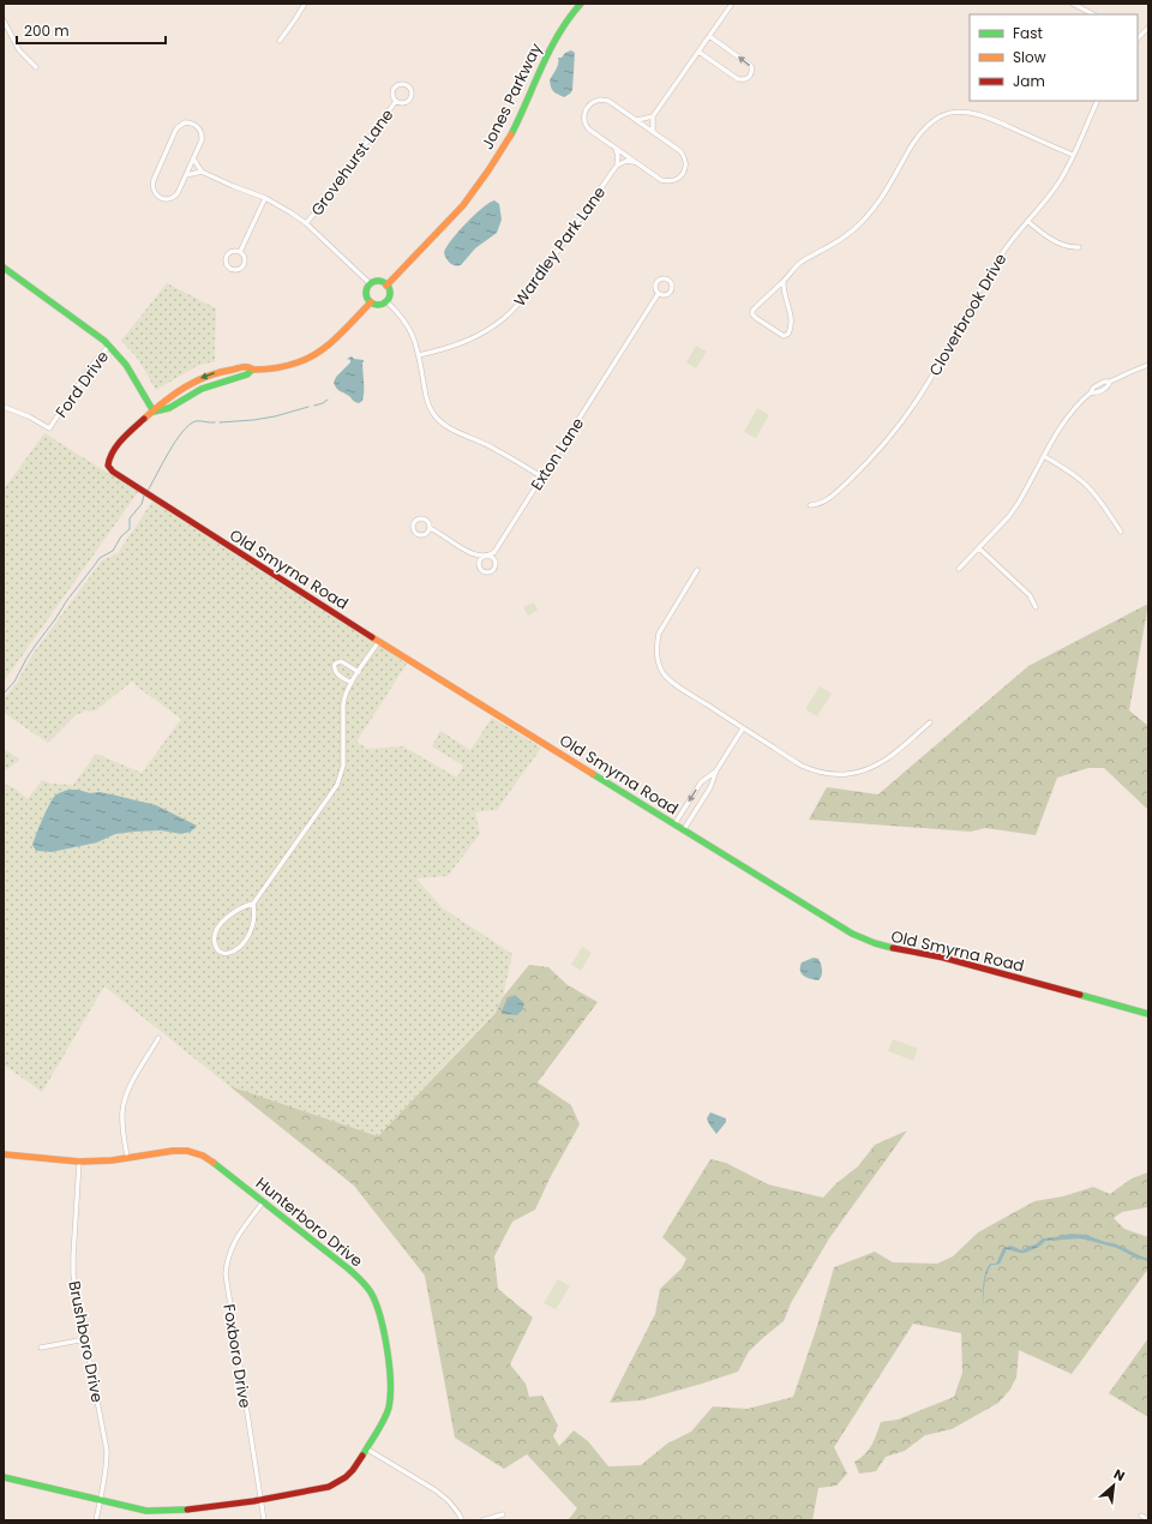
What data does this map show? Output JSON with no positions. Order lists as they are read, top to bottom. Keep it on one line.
{"streets":{"street":["Jones Parkway","Grovehurst Lane","Wardley Park Lane","Cloverbrook Drive","Ford Drive","Exton Lane","Old Smyrna Road","Hunterboro Drive","Brushboro Drive","Foxboro Drive"]},"crossings":[["Hunterboro Drive","Brushboro Drive"],["Hunterboro Drive","Foxboro Drive"]],"legend":["Fast","Slow","Jam"],"scale_bar":"200 m","north":"top right"}
